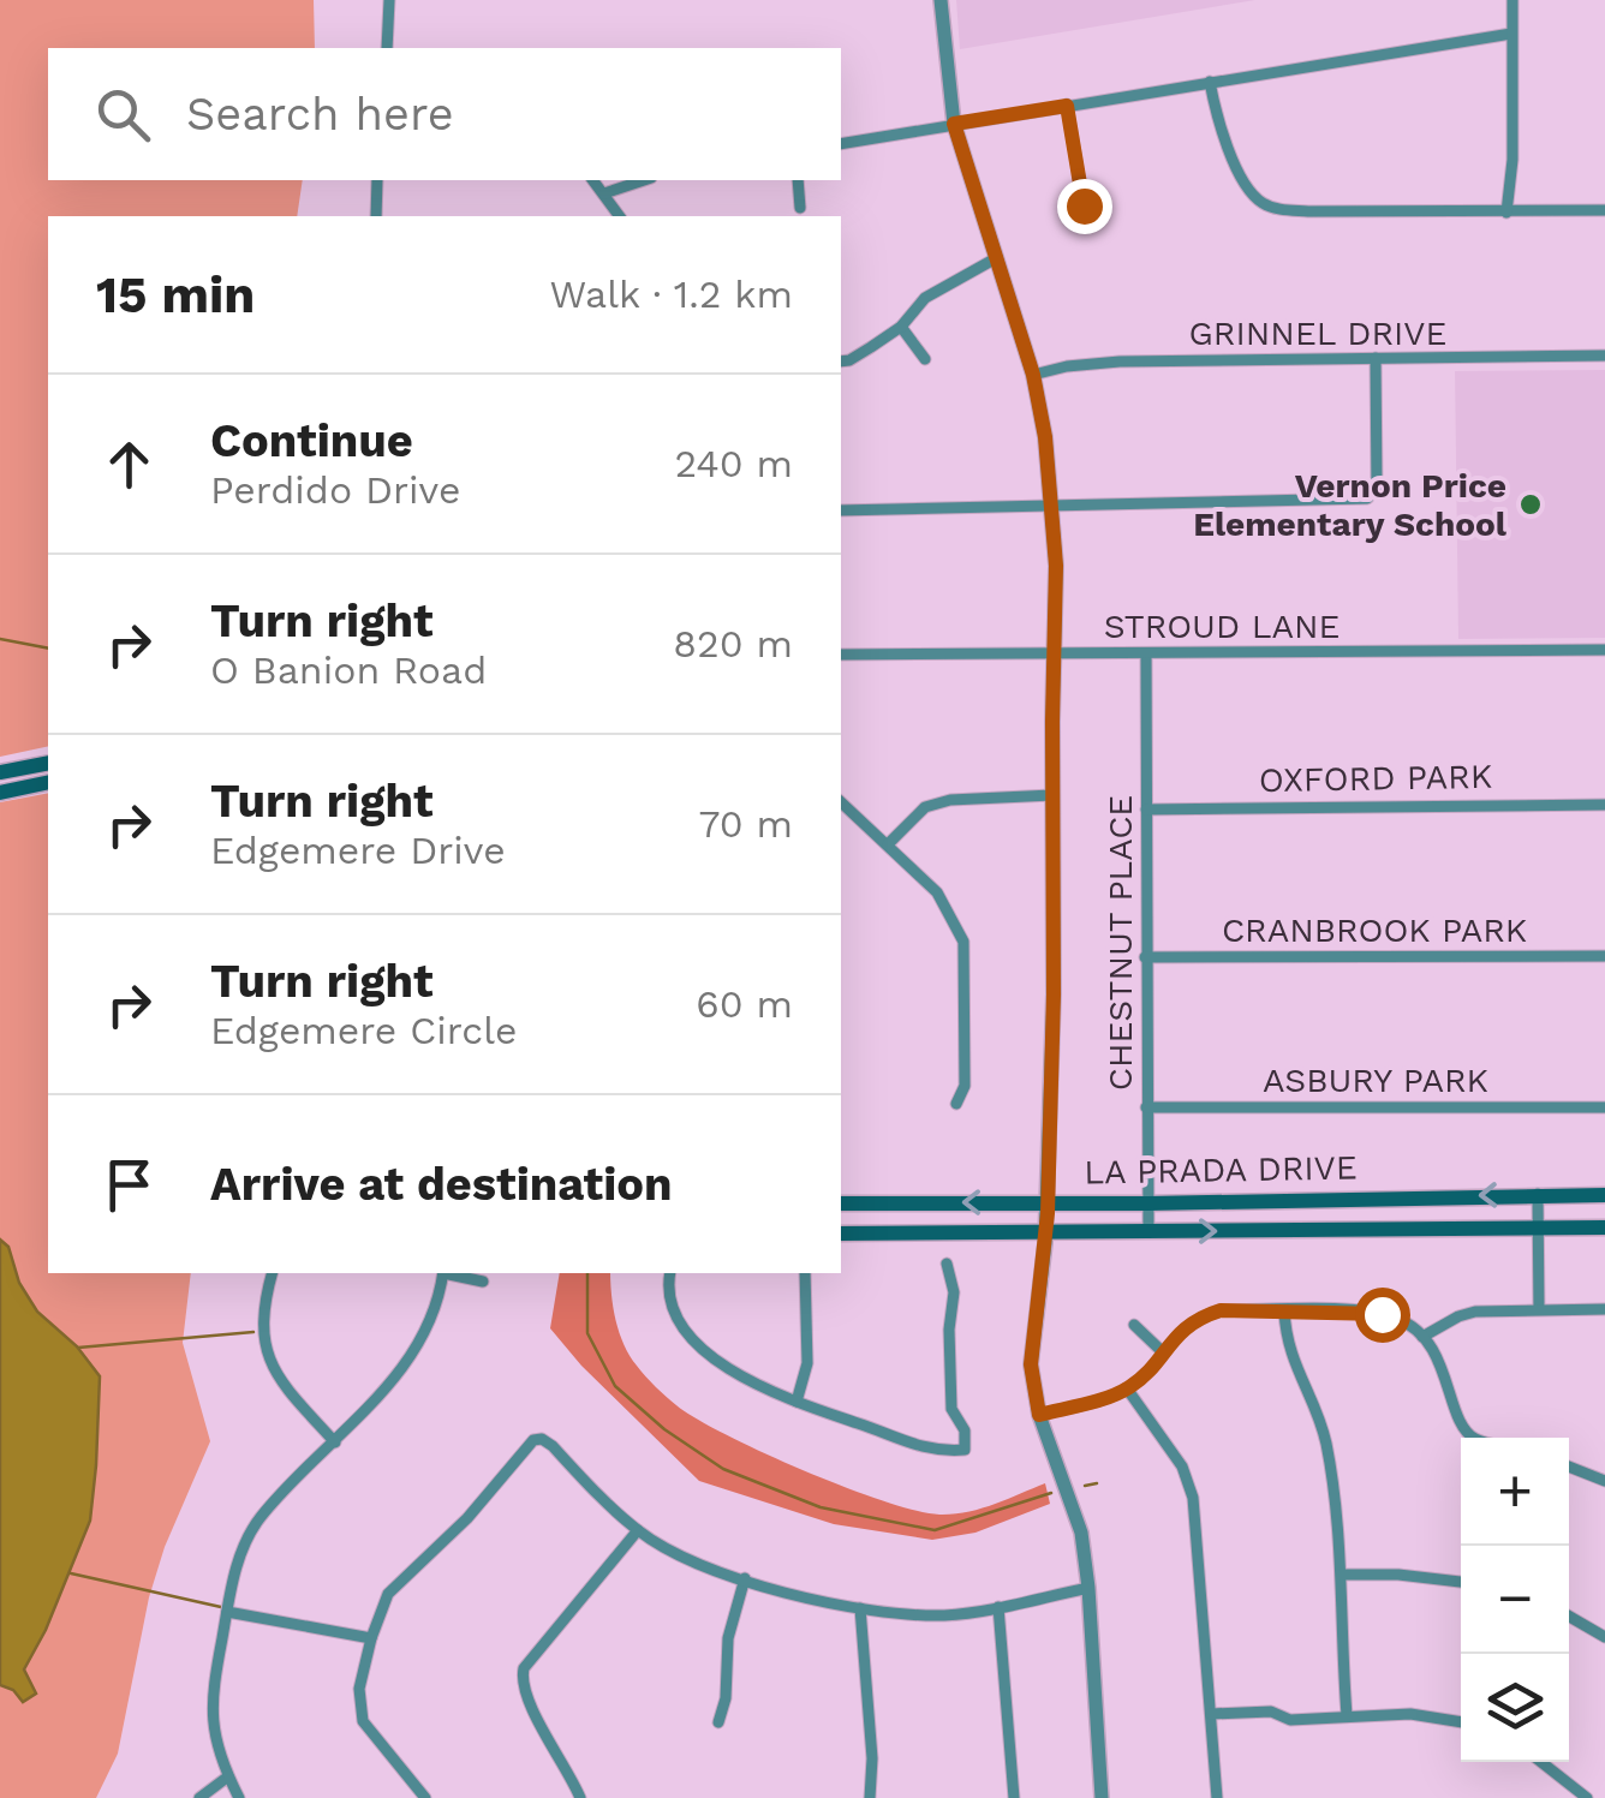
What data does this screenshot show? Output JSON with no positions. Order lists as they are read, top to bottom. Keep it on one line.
{"streets":{"main road":["LA PRADA DRIVE"],"street":["GRINNEL DRIVE","STROUD LANE","OXFORD PARK","CRANBROOK PARK","CHESTNUT PLACE","ASBURY PARK"]},"crossings":[["STROUD LANE","CHESTNUT PLACE"],["OXFORD PARK","CHESTNUT PLACE"],["CRANBROOK PARK","CHESTNUT PLACE"],["CHESTNUT PLACE","ASBURY PARK"],["CHESTNUT PLACE","LA PRADA DRIVE"]],"places":["Vernon Price Elementary School"],"page":{"search":"Search here","heading":["15 min","Walk · 1.2 km"],"list":[["Continue","Perdido Drive","240 m"],["Turn right","O Banion Road","820 m"],["Turn right","Edgemere Drive","70 m"],["Turn right","Edgemere Circle","60 m"],"Arrive at destination"],"map_buttons":["+","−"]}}
